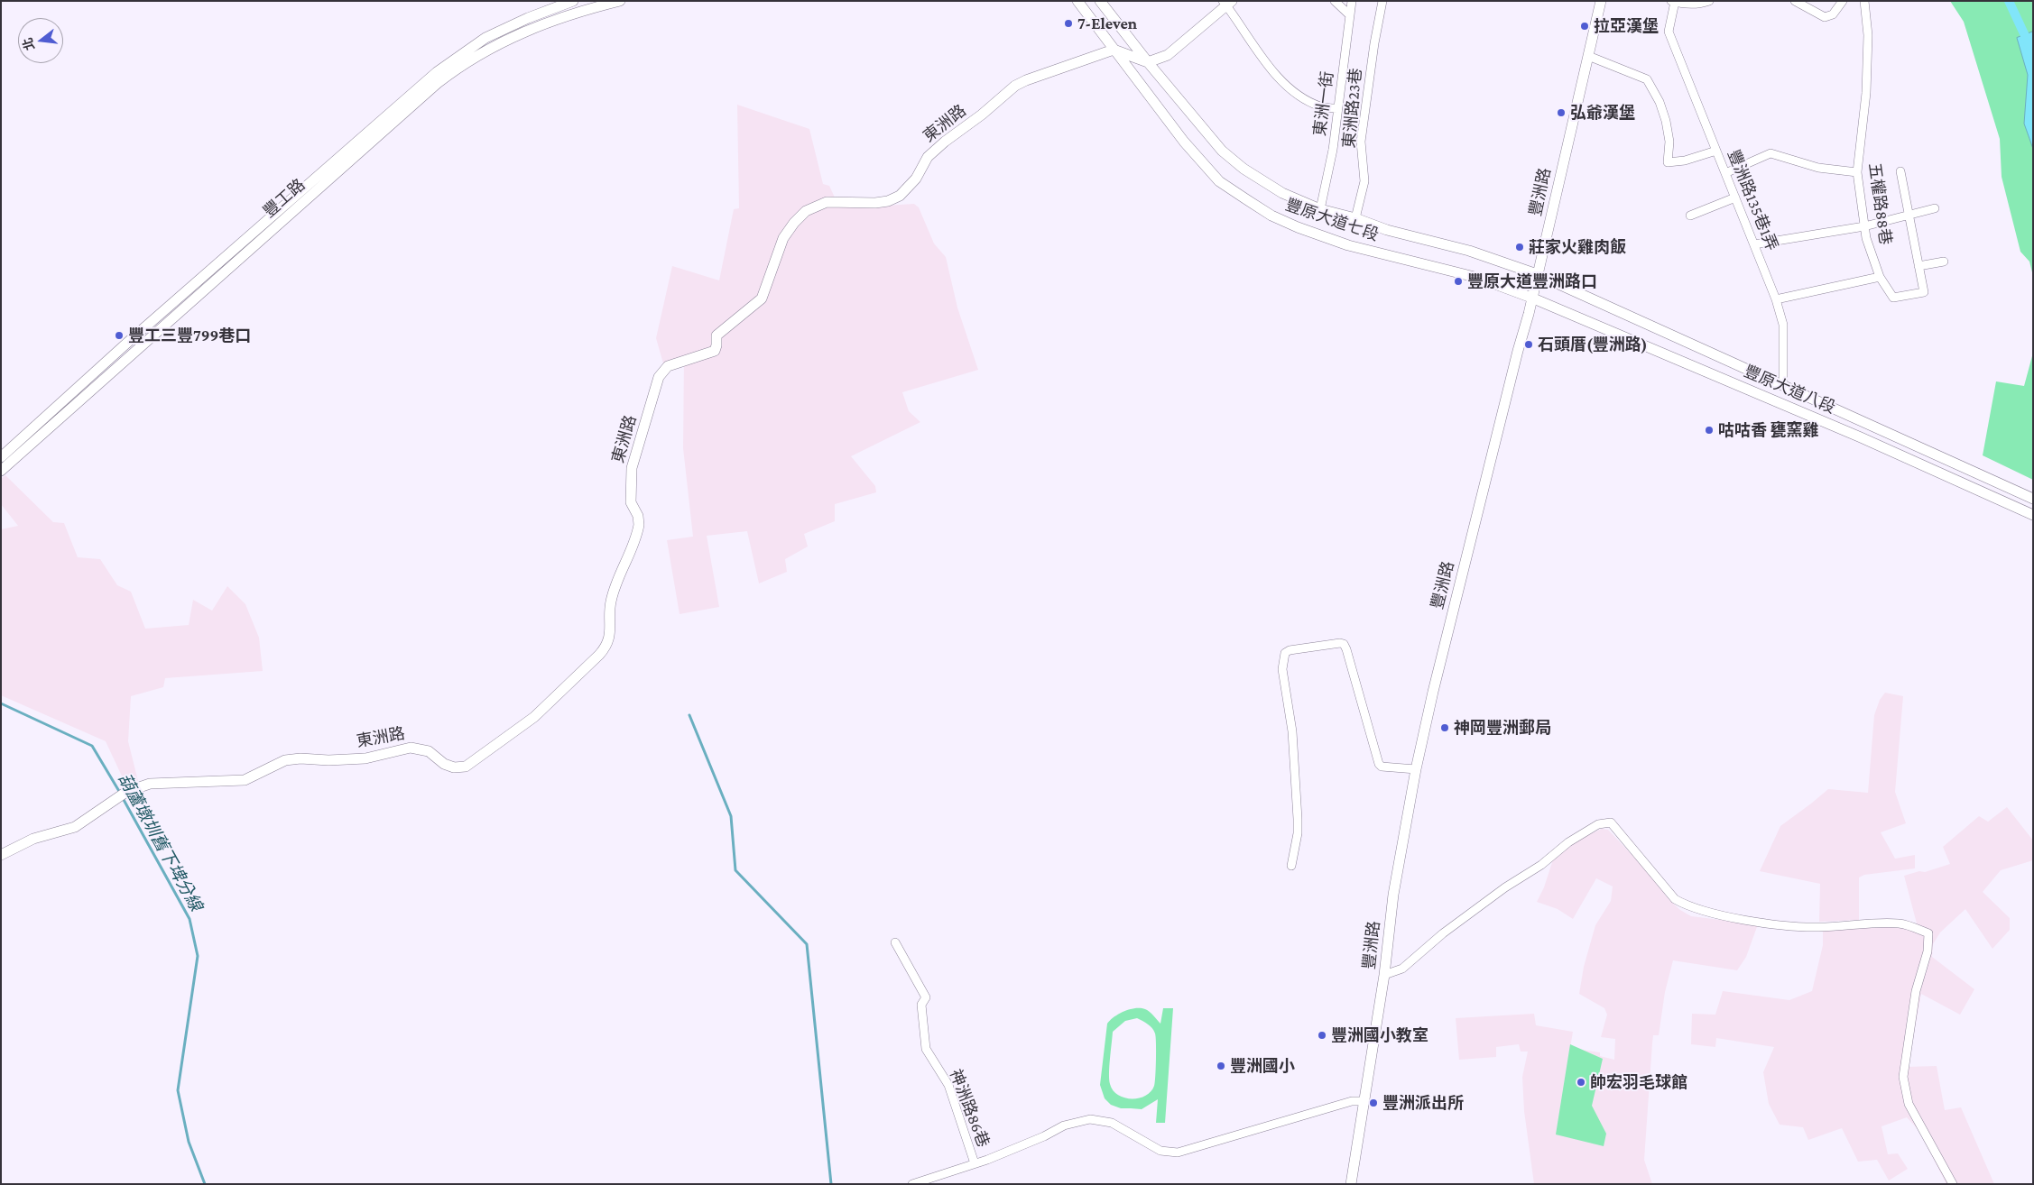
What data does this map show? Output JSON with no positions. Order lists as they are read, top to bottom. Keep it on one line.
{"streets":{"street":["東洲一街","東洲路23巷","東洲路","豐洲路","豐工路","豐洲路135巷1弄","五權路88巷","豐原大道七段","豐原大道八段","神洲路86巷"]},"crossings":[["東洲一街","豐原大道七段"],["東洲路23巷","豐原大道七段"],["東洲路","豐原大道七段"],["豐洲路","豐原大道七段"],["豐洲路","豐原大道八段"],["豐洲路135巷1弄","豐原大道八段"],["豐原大道七段","豐原大道八段"]],"water":["葫蘆墩圳舊下埤分線"],"places":["7-Eleven","拉亞漢堡","弘爺漢堡","莊家火雞肉飯","豐原大道豐洲路口","豐工三豐799巷口","石頭厝(豐洲路)","咕咕香 甕窯雞","神岡豐洲郵局","豐洲國小教室","豐洲國小","帥宏羽毛球館","豐洲派出所"],"north":"left"}
